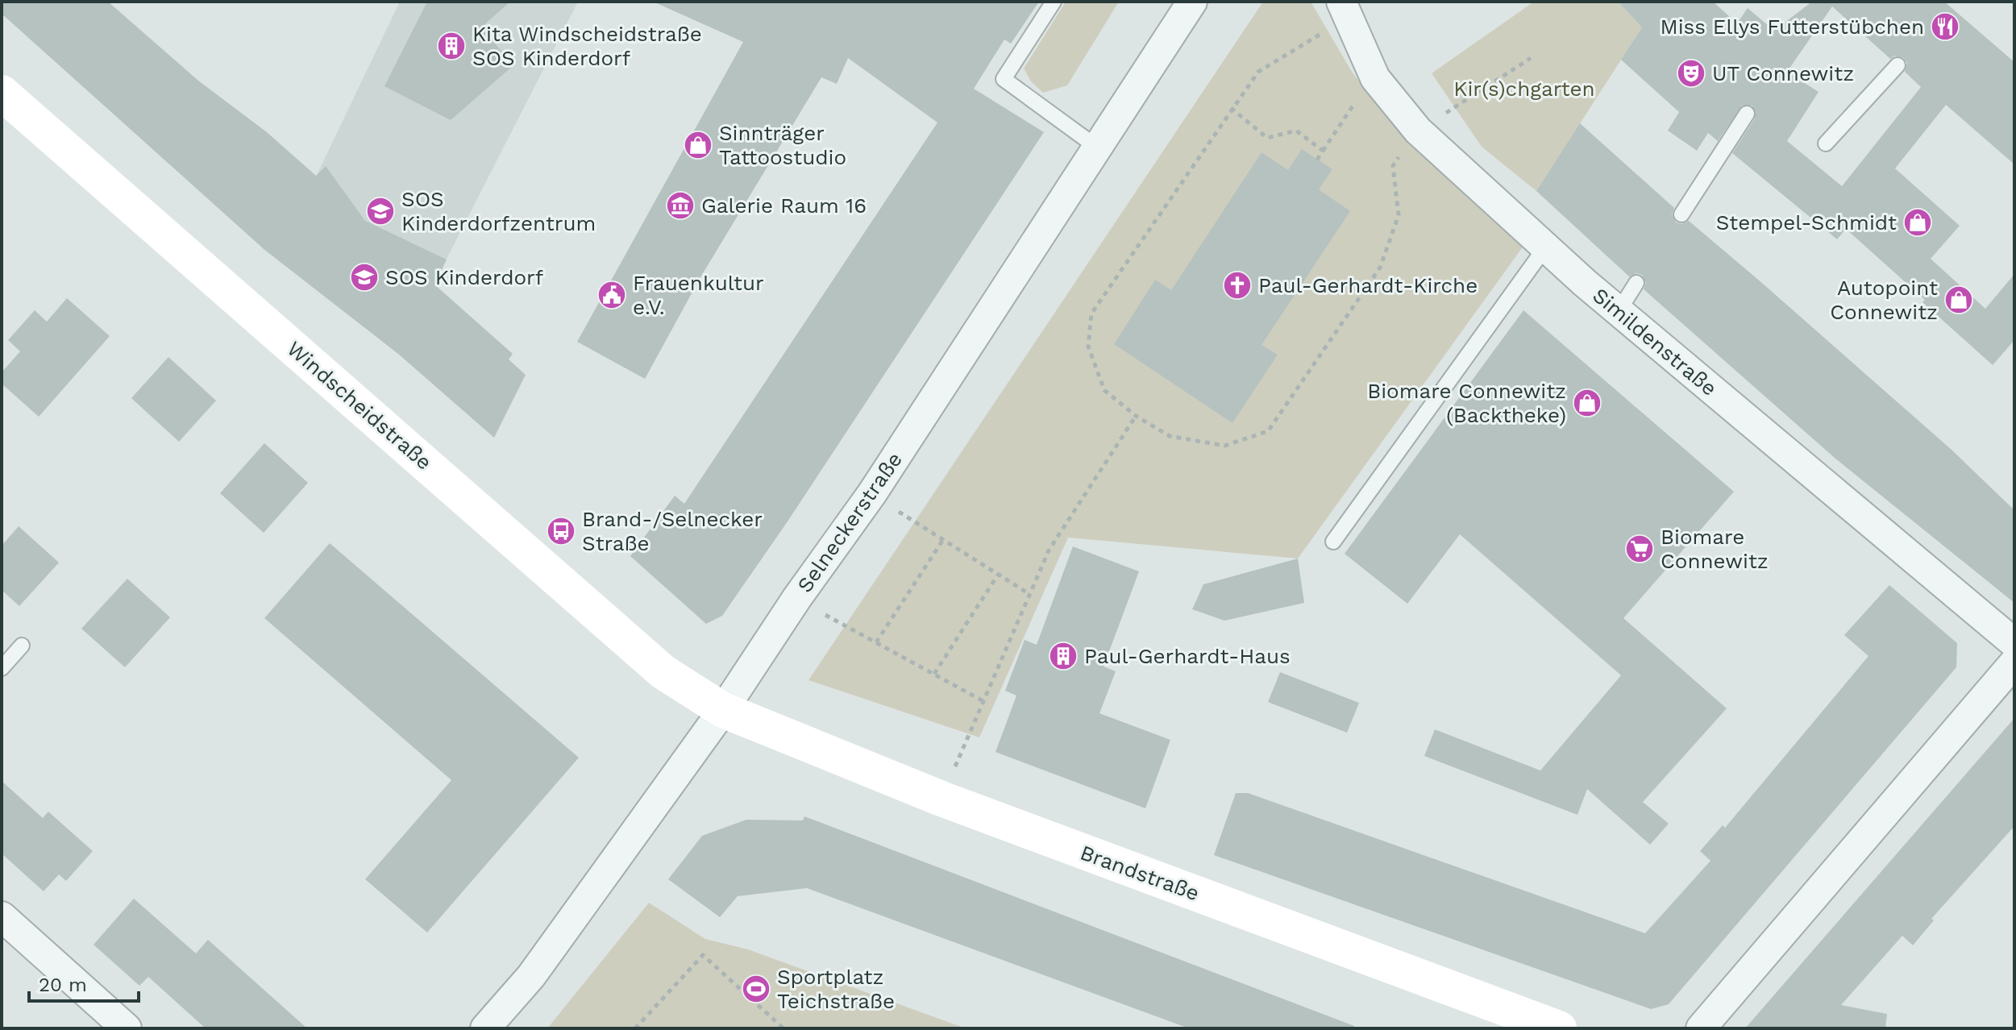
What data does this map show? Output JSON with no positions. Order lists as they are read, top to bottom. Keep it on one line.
{"streets":{"street":["Simildenstraße","Windscheidstraße","Selneckerstraße","Brandstraße"]},"crossings":[["Windscheidstraße","Selneckerstraße"],["Windscheidstraße","Brandstraße"],["Selneckerstraße","Brandstraße"]],"parks":["Kir(s)chgarten"],"places":{"restaurant":["Miss Ellys Futterstübchen"],"building":["Kita Windscheidstraße SOS Kinderdorf","Paul-Gerhardt-Haus"],"theatre":["UT Connewitz"],"shop":["Sinnträger Tattoostudio","Stempel-Schmidt","Autopoint Connewitz","Biomare Connewitz (Backtheke)"],"museum":["Galerie Raum 16"],"school or university":["SOS Kinderdorfzentrum","SOS Kinderdorf"],"church":["Paul-Gerhardt-Kirche"],"public building":["Frauenkultur e.V."],"bus stop":["Brand-/Selnecker Straße"],"supermarket":["Biomare Connewitz"],"sports":["Sportplatz Teichstraße"]},"scale_bar":"20 m"}
